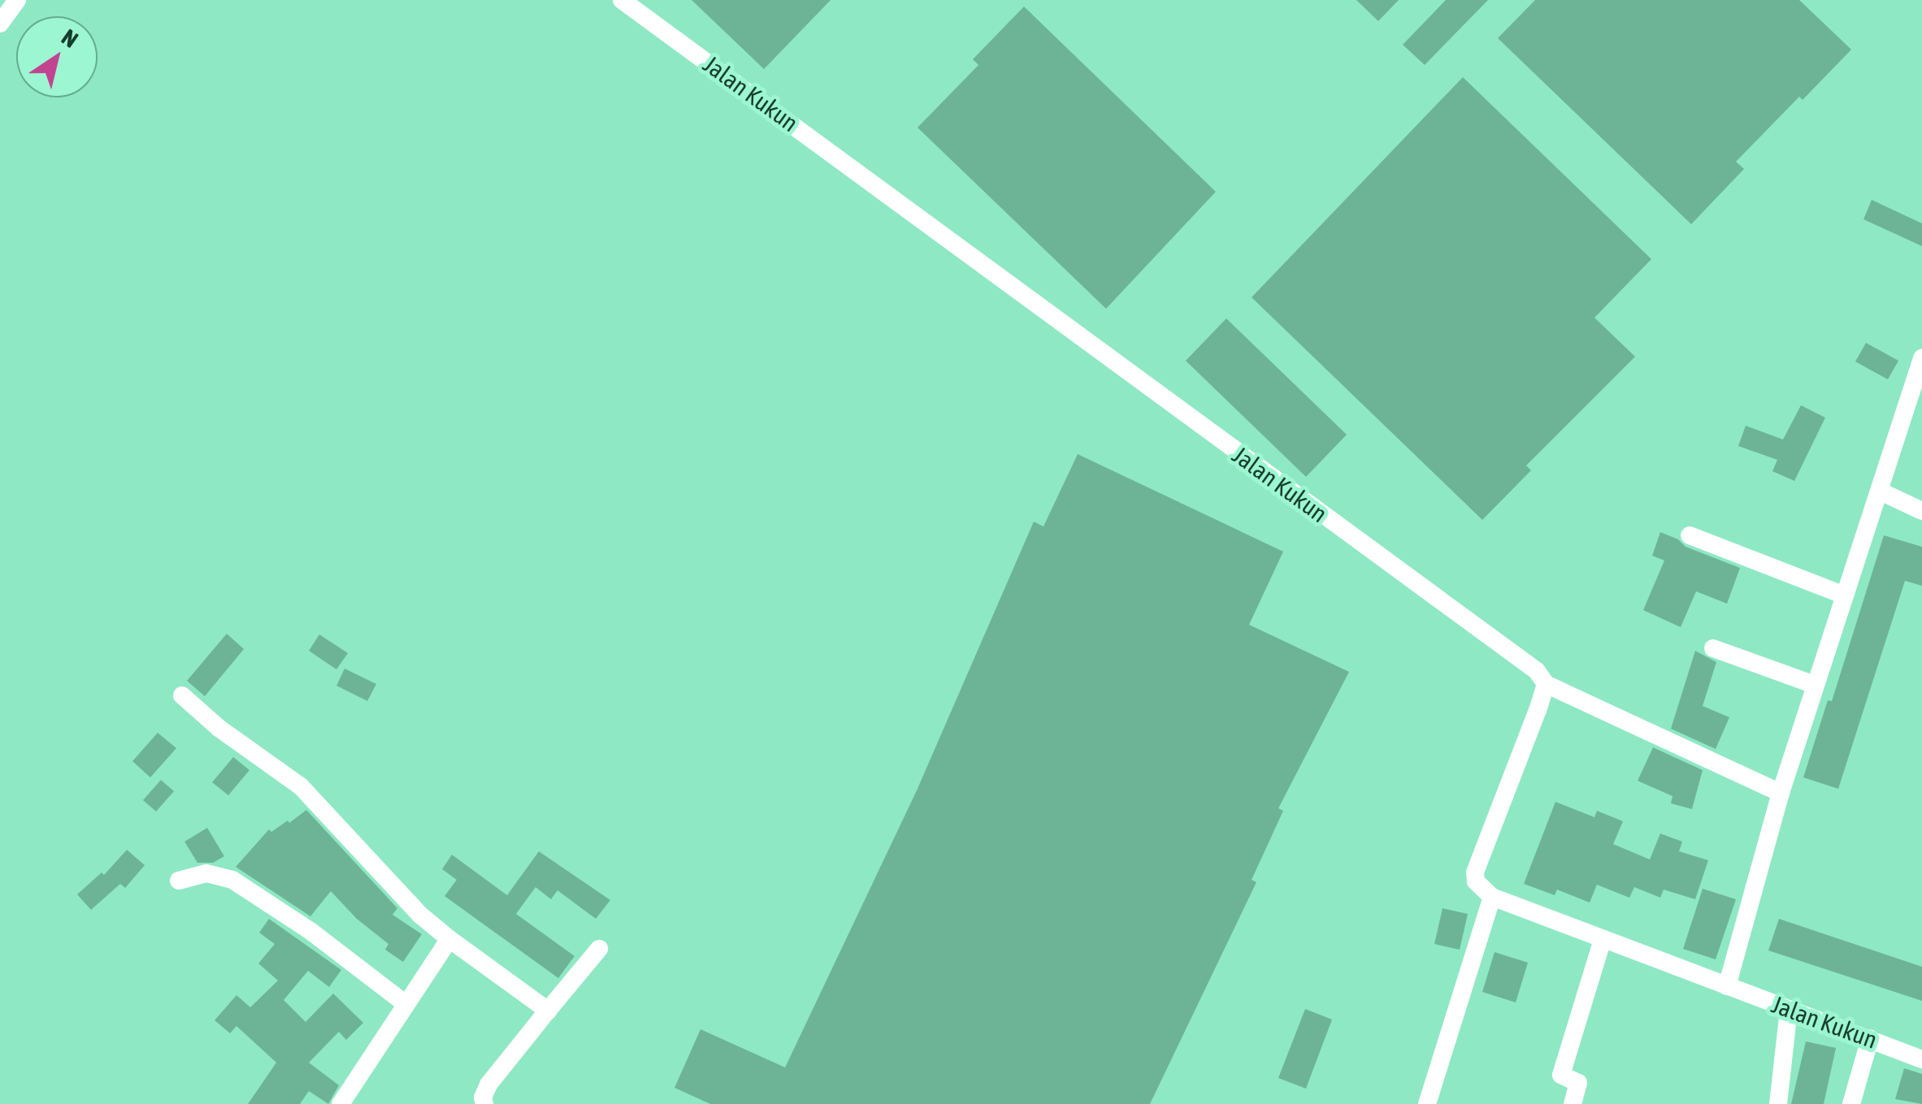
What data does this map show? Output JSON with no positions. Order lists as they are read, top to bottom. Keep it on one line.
{"streets":{"street":["Jalan Kukun"]},"north":"top right"}
